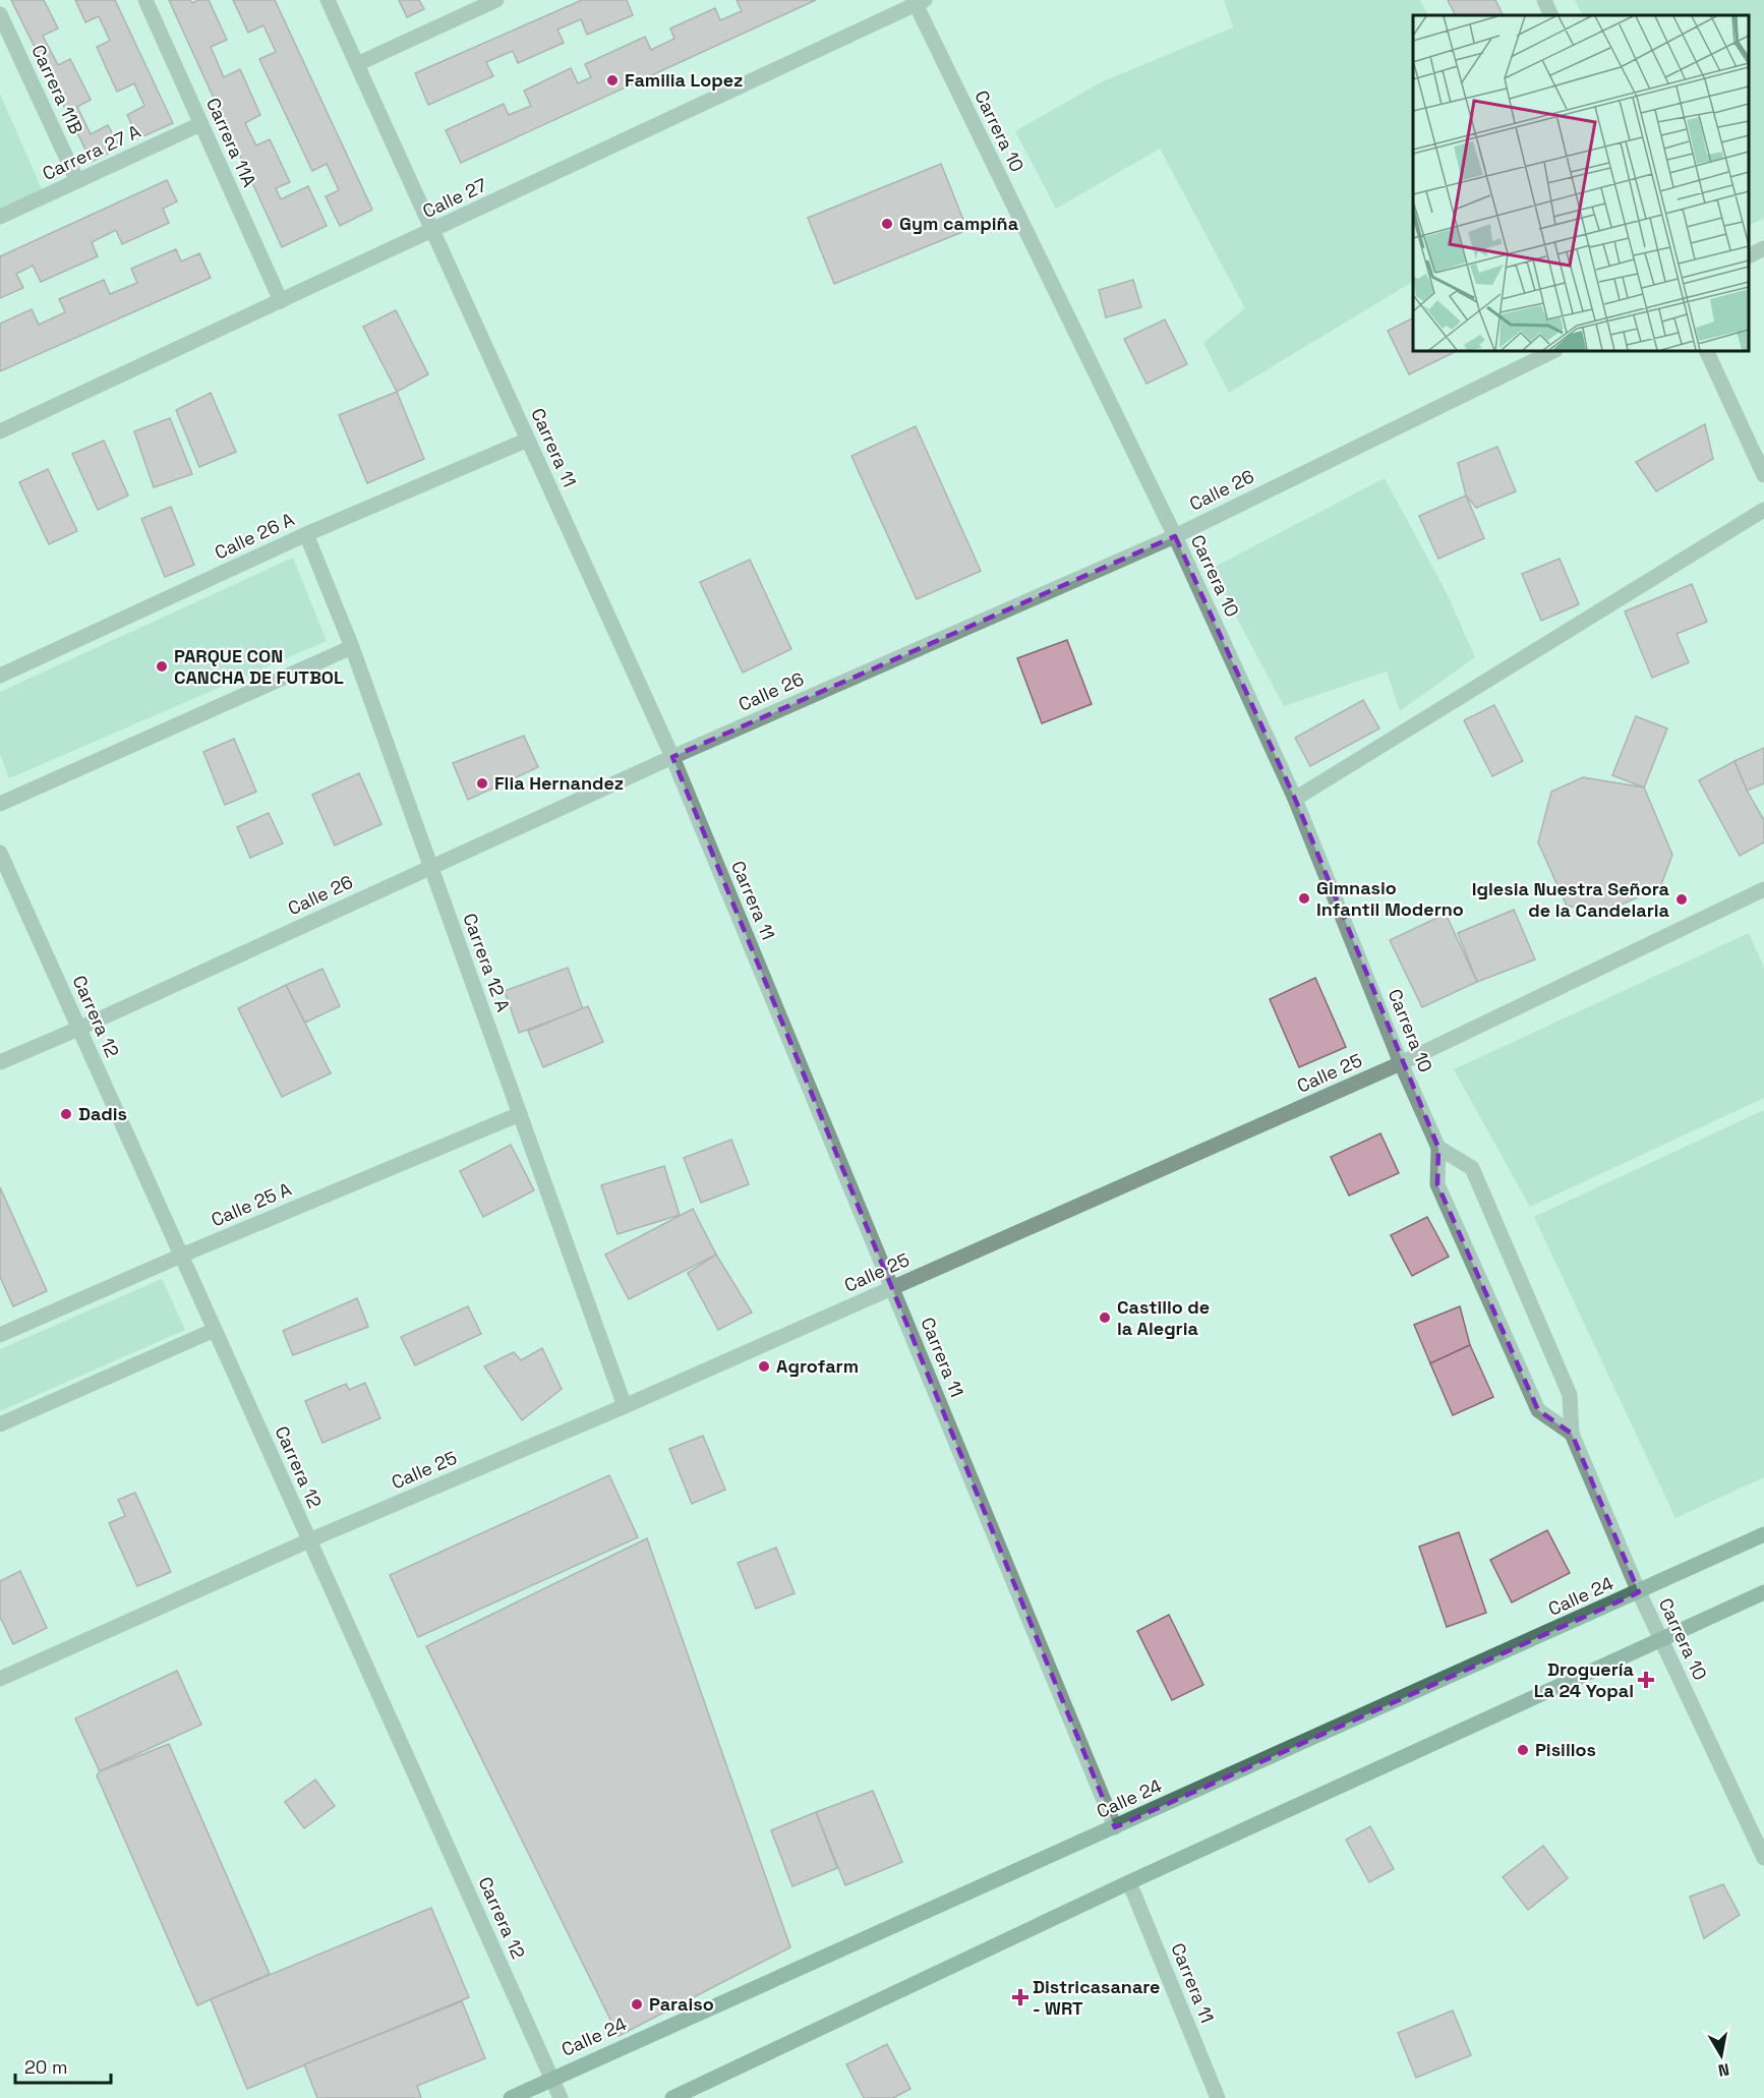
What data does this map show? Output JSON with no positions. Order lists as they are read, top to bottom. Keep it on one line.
{"streets":{"street":["Carrera 11B","Carrera 10","Carrera 11A","Carrera 27 A","Calle 27","Carrera 11","Calle 26","Calle 26 A","Carrera 12 A","Carrera 12","Calle 25","Calle 25 A","Calle 24"]},"crossings":[["Carrera 11B","Carrera 27 A"],["Carrera 10","Calle 27"],["Carrera 10","Calle 26"],["Carrera 10","Calle 25"],["Carrera 10","Calle 24"],["Carrera 11A","Carrera 27 A"],["Carrera 11A","Calle 27"],["Calle 27","Carrera 11"],["Carrera 11","Calle 26"],["Carrera 11","Calle 26 A"],["Carrera 11","Calle 25"],["Carrera 11","Calle 24"],["Calle 26","Carrera 12 A"],["Calle 26","Carrera 12"],["Calle 26 A","Carrera 12 A"],["Carrera 12 A","Calle 25"],["Carrera 12 A","Calle 25 A"],["Carrera 12","Calle 25"],["Carrera 12","Calle 25 A"],["Carrera 12","Calle 24"]],"places":{"other":["Familia Lopez","Gym campiña","PARQUE CON CANCHA DE FUTBOL","Flia Hernandez","Gimnasio Infantil Moderno","Iglesia Nuestra Señora de la Candelaria","Dadis","Castillo de la Alegria","Agrofarm","Pisillos","Paraiso"],"health":["Droguería La 24 Yopal","Districasanare - WRT"]},"scale_bar":"20 m","north":"bottom"}
